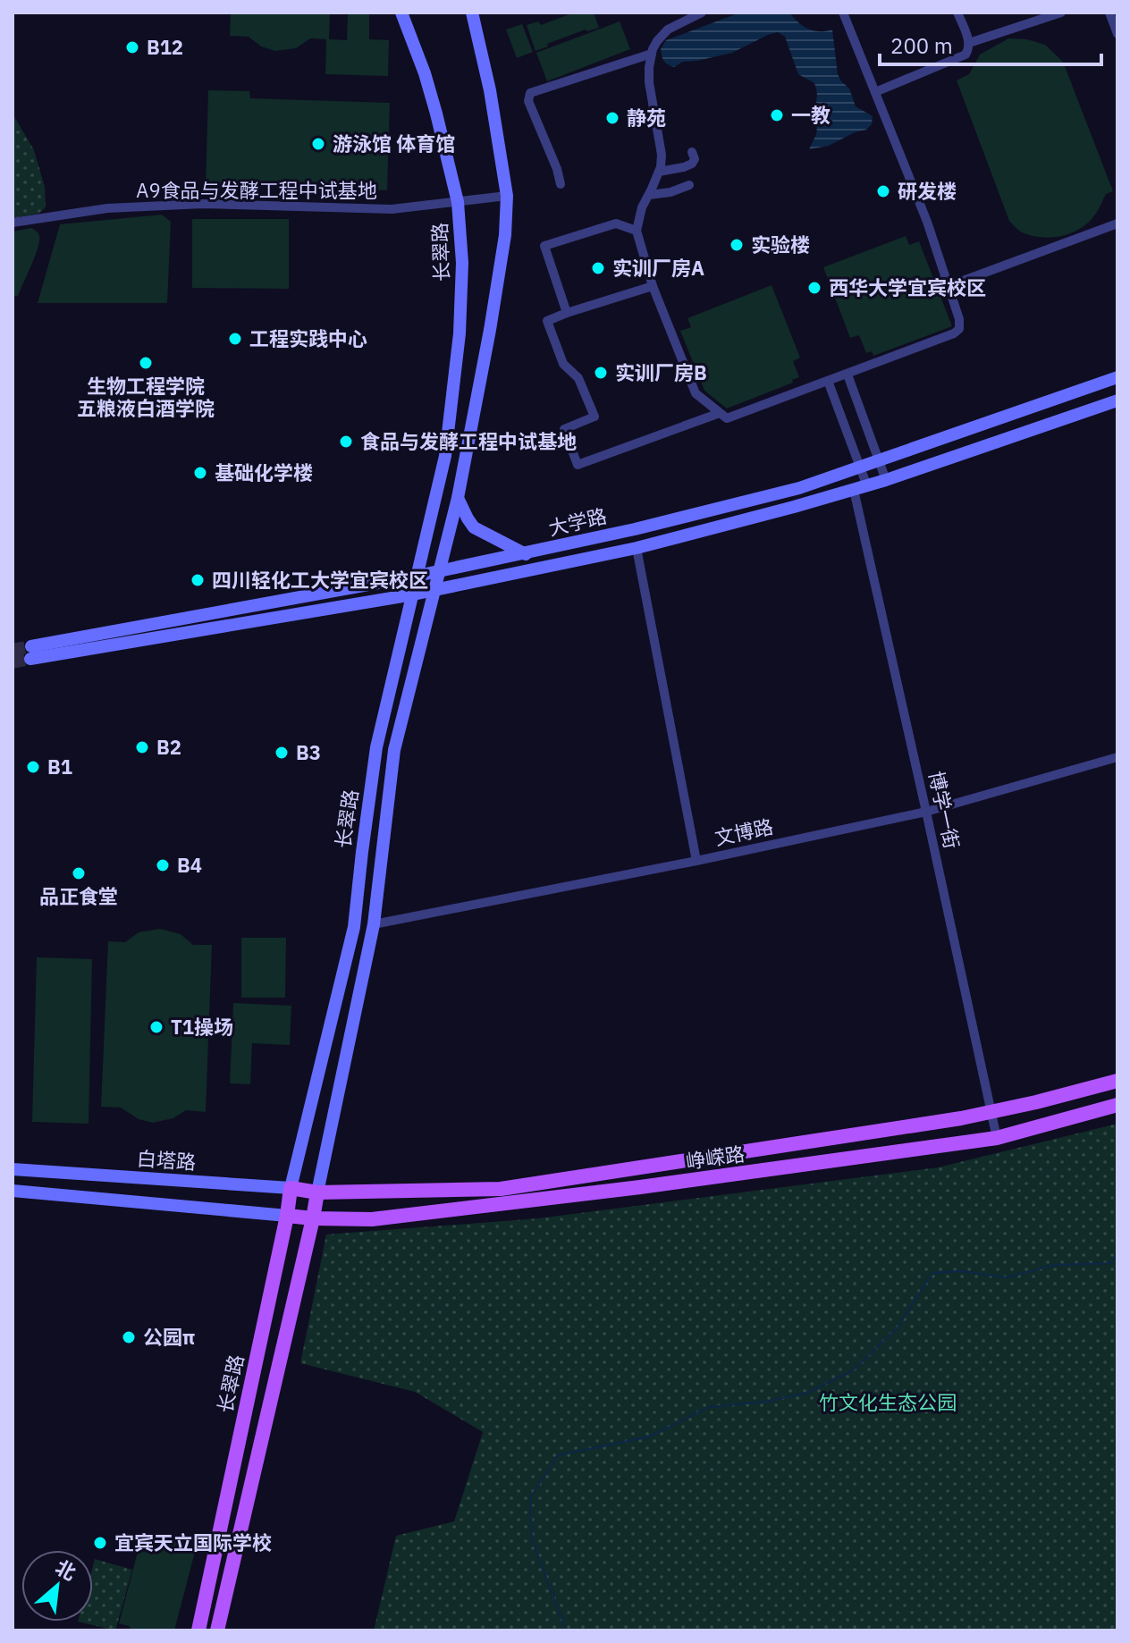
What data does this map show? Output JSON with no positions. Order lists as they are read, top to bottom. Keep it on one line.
{"streets":{"main road":["长翠路","大学路","峥嵘路","白塔路"],"street":["A9食品与发酵工程中试基地","博学一街","文博路"]},"crossings":[["A9食品与发酵工程中试基地","长翠路"],["长翠路","大学路"],["长翠路","文博路"],["长翠路","峥嵘路"],["长翠路","白塔路"],["大学路","博学一街"],["博学一街","文博路"],["博学一街","峥嵘路"],["峥嵘路","白塔路"]],"parks":["竹文化生态公园"],"places":["B12","一教","静苑","游泳馆 体育馆","研发楼","实验楼","实训厂房A","西华大学宜宾校区","工程实践中心","生物工程学院 五粮液白酒学院","实训厂房B","食品与发酵工程中试基地","基础化学楼","四川轻化工大学宜宾校区","B2","B3","B1","B4","品正食堂","T1操场","公园π","宜宾天立国际学校"],"scale_bar":"200 m","north":"top right"}
